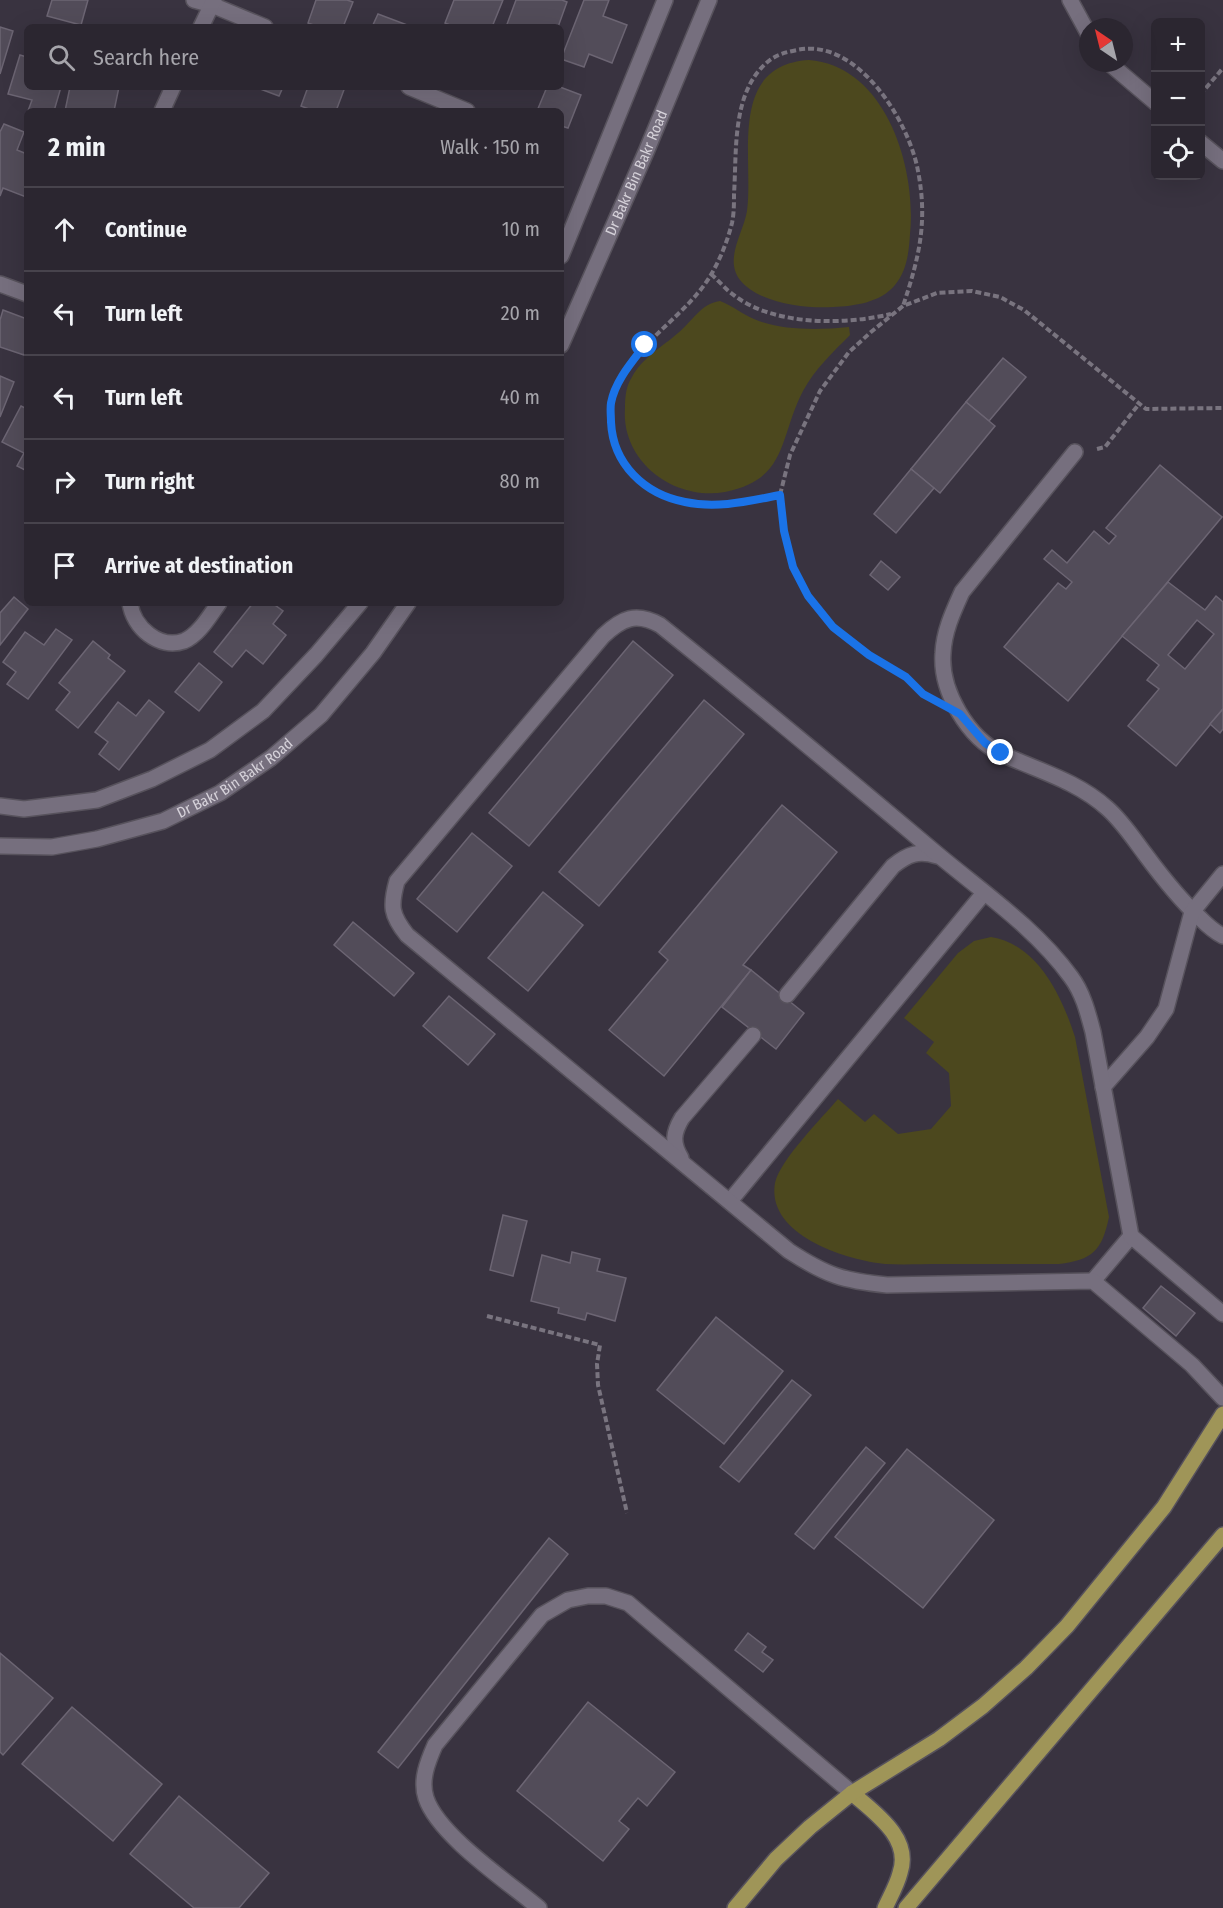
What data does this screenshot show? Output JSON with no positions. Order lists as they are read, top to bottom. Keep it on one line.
{"streets":{"street":["Dr Bakr Bin Bakr Road"]},"north":"top left","page":{"map_buttons":["+","−"],"search":"Search here","heading":["2 min","Walk · 150 m"],"list":[["Continue","10 m"],["Turn left","20 m"],["Turn left","40 m"],["Turn right","80 m"],"Arrive at destination"]}}
